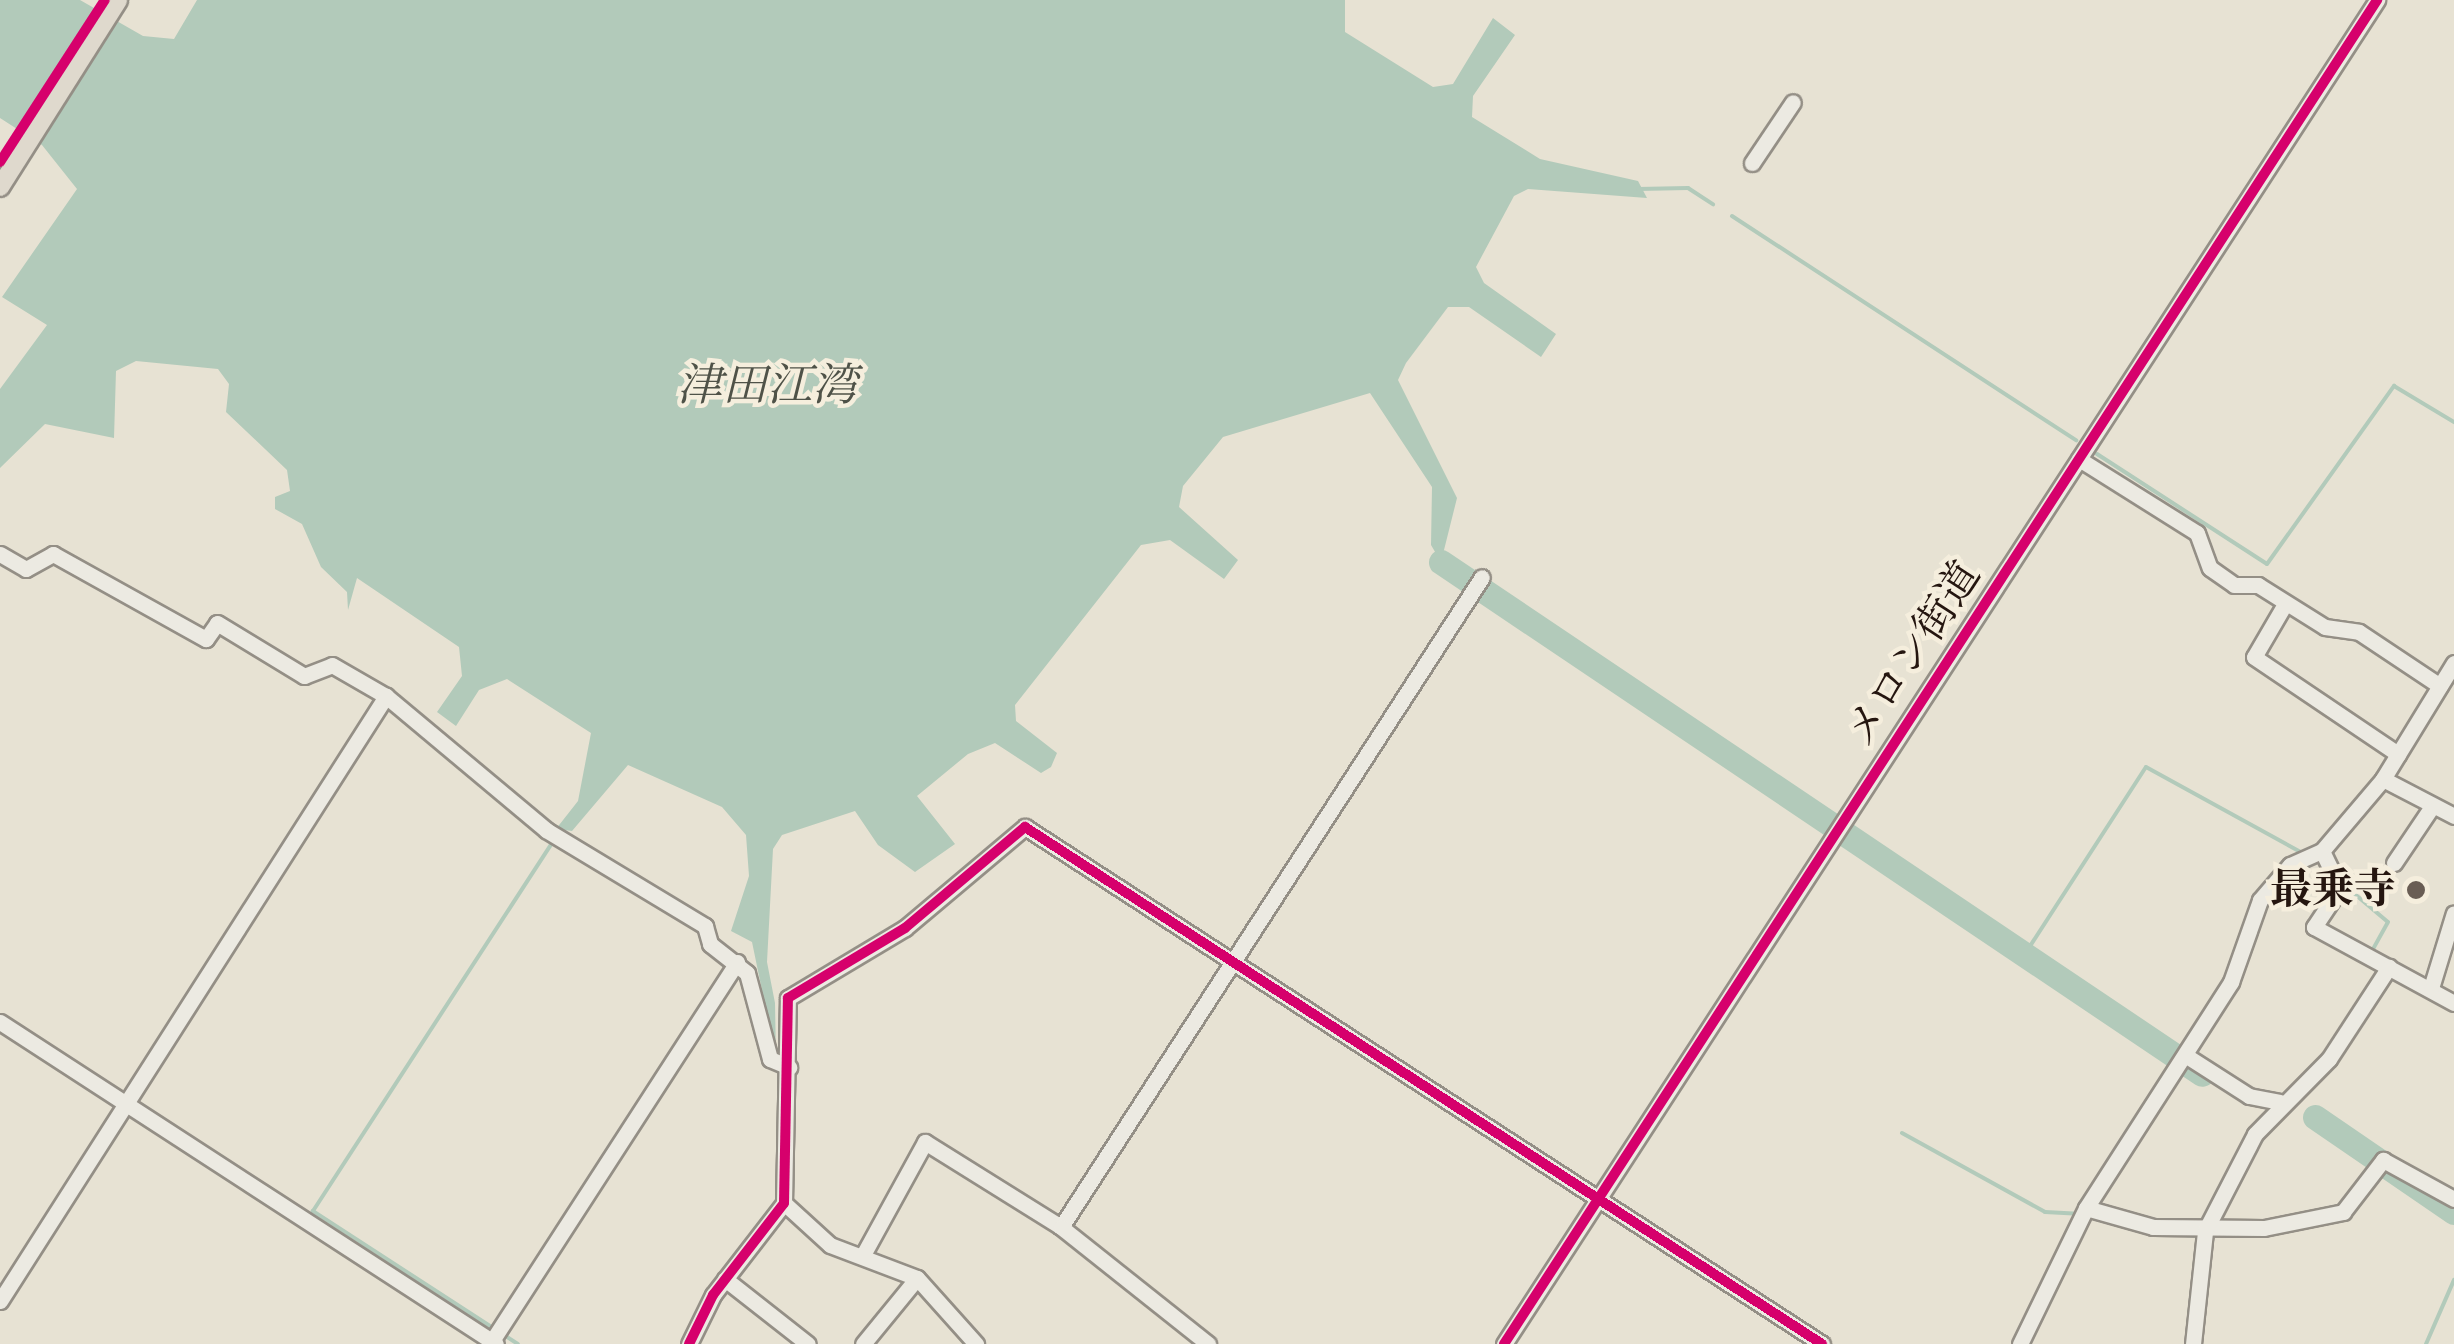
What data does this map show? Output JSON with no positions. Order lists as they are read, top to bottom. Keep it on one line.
{"streets":{"street":["メロン街道"]},"water":["津田江湾"],"places":["最乗寺"]}
